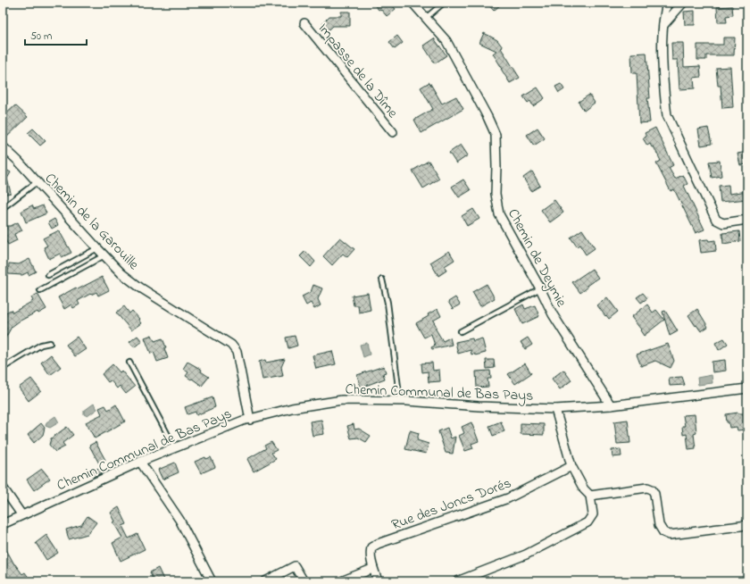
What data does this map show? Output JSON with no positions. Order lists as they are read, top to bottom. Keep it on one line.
{"streets":{"street":["Impasse de la Dîme","Chemin de la Garouille","Chemin de Deymie","Chemin Communal de Bas Pays","Rue des Joncs Dorés"]},"crossings":[["Chemin de la Garouille","Chemin Communal de Bas Pays"],["Chemin de Deymie","Chemin Communal de Bas Pays"]],"scale_bar":"50 m"}
